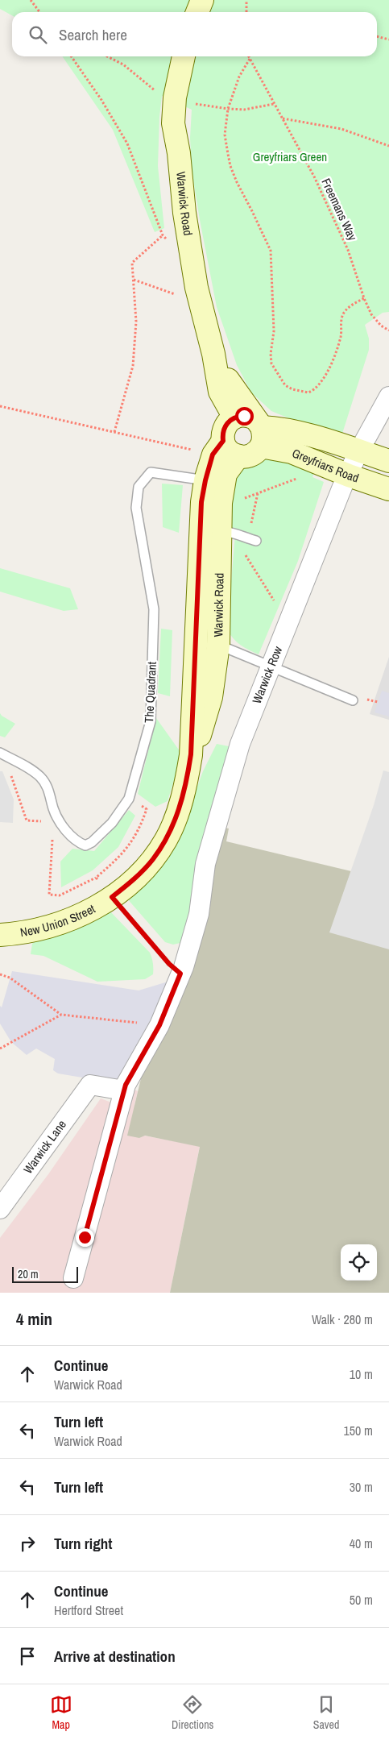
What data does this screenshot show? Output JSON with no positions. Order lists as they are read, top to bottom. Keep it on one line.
{"streets":{"main road":["Warwick Road","Greyfriars Road","New Union Street"],"street":["Warwick Row","Warwick Lane"],"lane":["The Quadrant"],"path":["Freemans Way"]},"crossings":[["Warwick Road","Greyfriars Road"],["Warwick Road","The Quadrant"],["Warwick Road","New Union Street"],["Greyfriars Road","Warwick Row"],["Warwick Row","Warwick Lane"]],"parks":["Greyfriars Green"],"scale_bar":"20 m","page":{"search":"Search here","scale":"20 m","heading":["4 min","Walk · 280 m"],"list":[["Continue","Warwick Road","10 m"],["Turn left","Warwick Road","150 m"],["Turn left","30 m"],["Turn right","40 m"],["Continue","Hertford Street","50 m"],"Arrive at destination"],"nav":["Map","Directions","Saved"]}}
